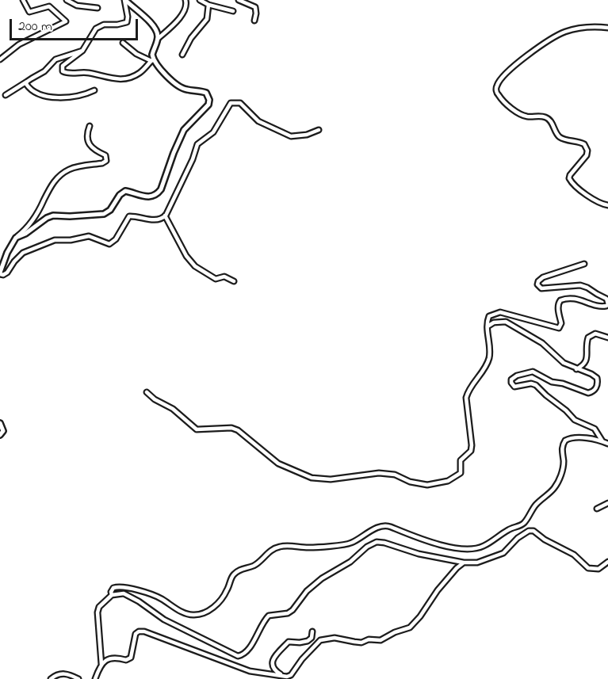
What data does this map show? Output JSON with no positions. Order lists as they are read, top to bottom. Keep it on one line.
{"scale_bar":"200 m"}
